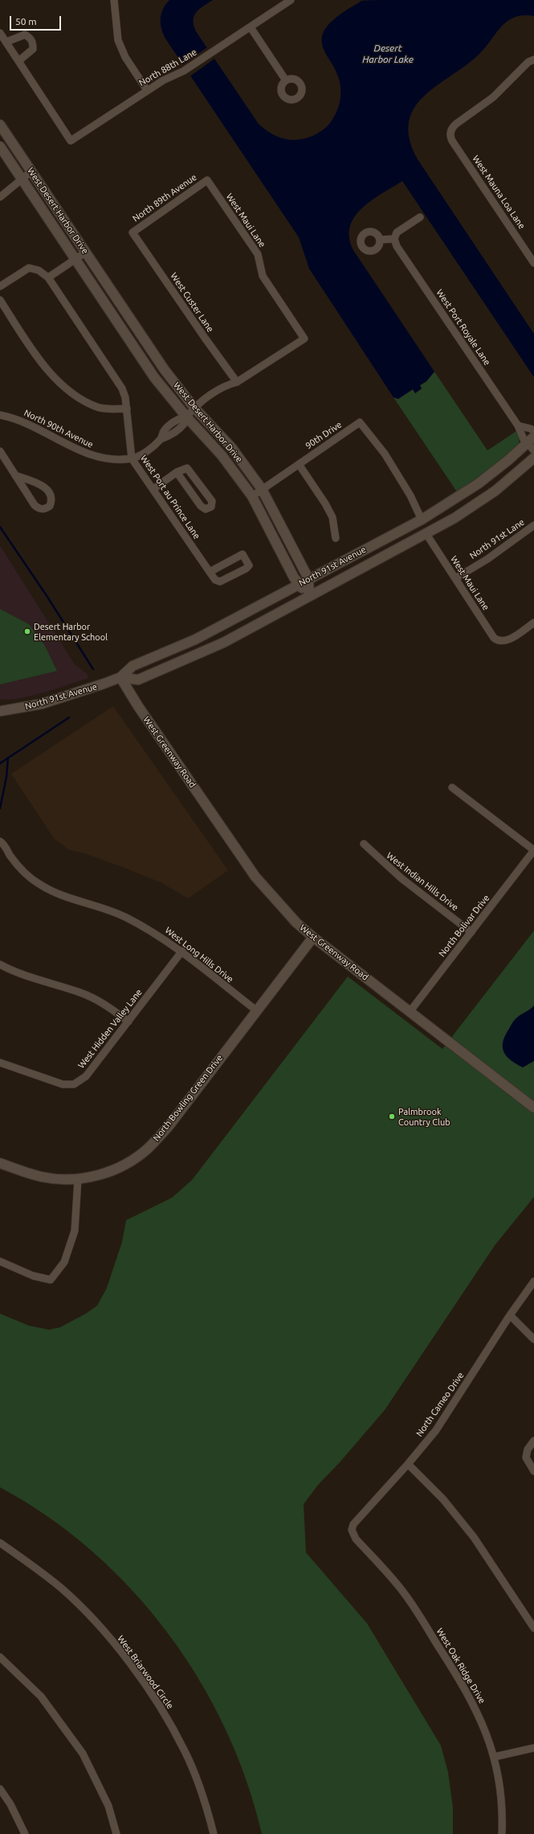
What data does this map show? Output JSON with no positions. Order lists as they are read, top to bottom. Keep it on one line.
{"streets":{"street":["North 88th Lane","West Mauna Loa Lane","North 89th Avenue","West Desert Harbor Drive","West Maui Lane","West Custer Lane","West Port Royale Lane","North 90th Avenue","90th Drive","West Port au Prince Lane","North 91st Lane","North 91st Avenue","West Greenway Road","West Indian Hills Drive","North Bolivar Drive","West Long Hills Drive","West Hidden Valley Lane","North Bowling Green Drive","North Cameo Drive","West Oak Ridge Drive","West Briarwood Circle"]},"crossings":[["North 89th Avenue","West Maui Lane"],["North 89th Avenue","West Custer Lane"],["West Desert Harbor Drive","North 90th Avenue"],["West Desert Harbor Drive","90th Drive"],["West Desert Harbor Drive","North 91st Avenue"],["West Maui Lane","North 90th Avenue"],["West Maui Lane","North 91st Lane"],["West Maui Lane","North 91st Avenue"],["West Custer Lane","North 90th Avenue"],["West Port Royale Lane","North 91st Avenue"],["North 90th Avenue","West Port au Prince Lane"],["90th Drive","North 91st Avenue"],["North 91st Avenue","West Greenway Road"],["West Greenway Road","North Bolivar Drive"],["West Greenway Road","North Bowling Green Drive"],["West Indian Hills Drive","North Bolivar Drive"],["West Long Hills Drive","West Hidden Valley Lane"],["West Long Hills Drive","North Bowling Green Drive"],["North Cameo Drive","West Oak Ridge Drive"]],"water":["Desert Harbor Lake"],"places":["Desert Harbor Elementary School","Palmbrook Country Club"],"scale_bar":"50 m"}
